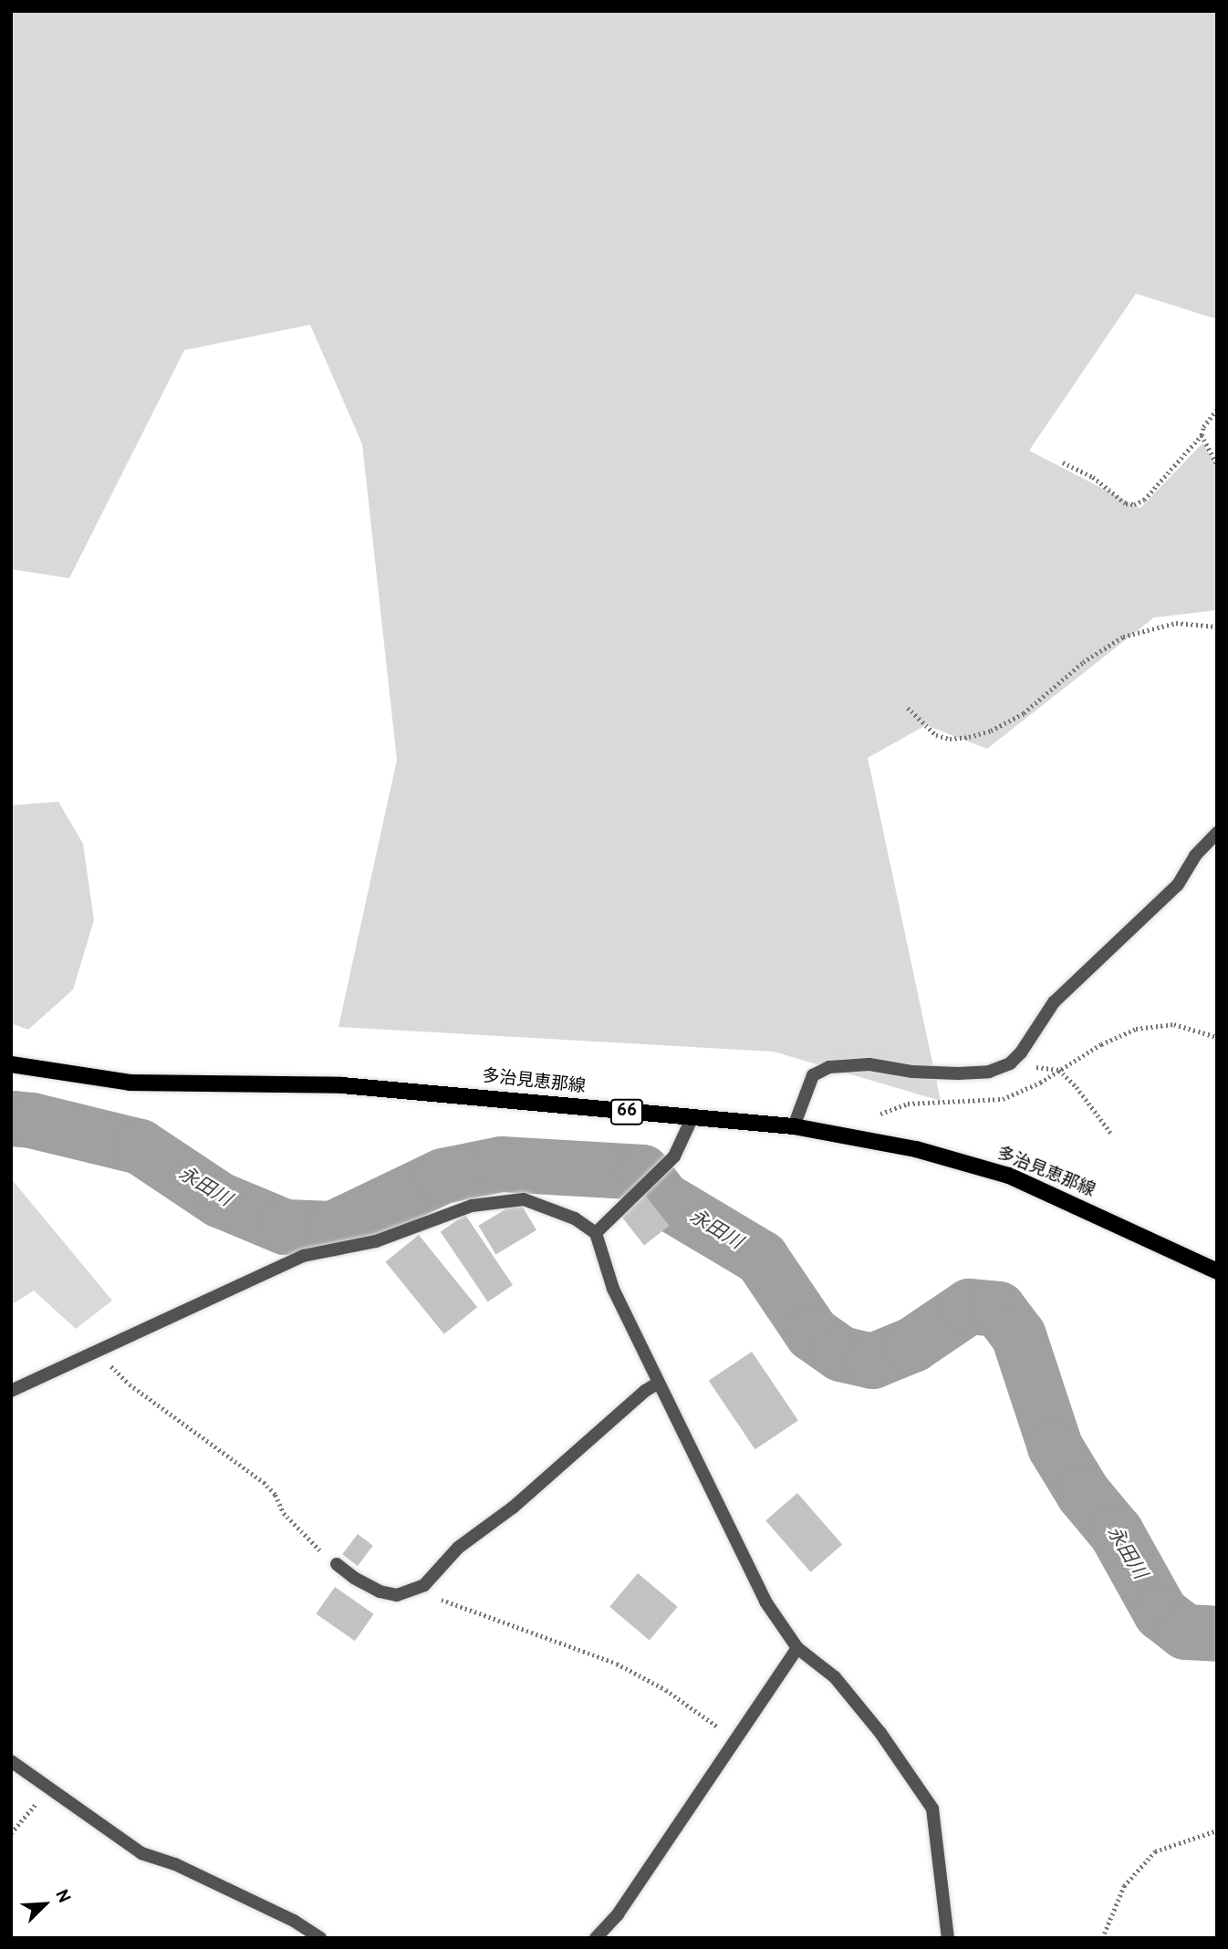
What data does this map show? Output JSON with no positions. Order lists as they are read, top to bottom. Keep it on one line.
{"streets":{"main road":["多治見恵那線","66"]},"water":["永田川"],"north":"top right"}
